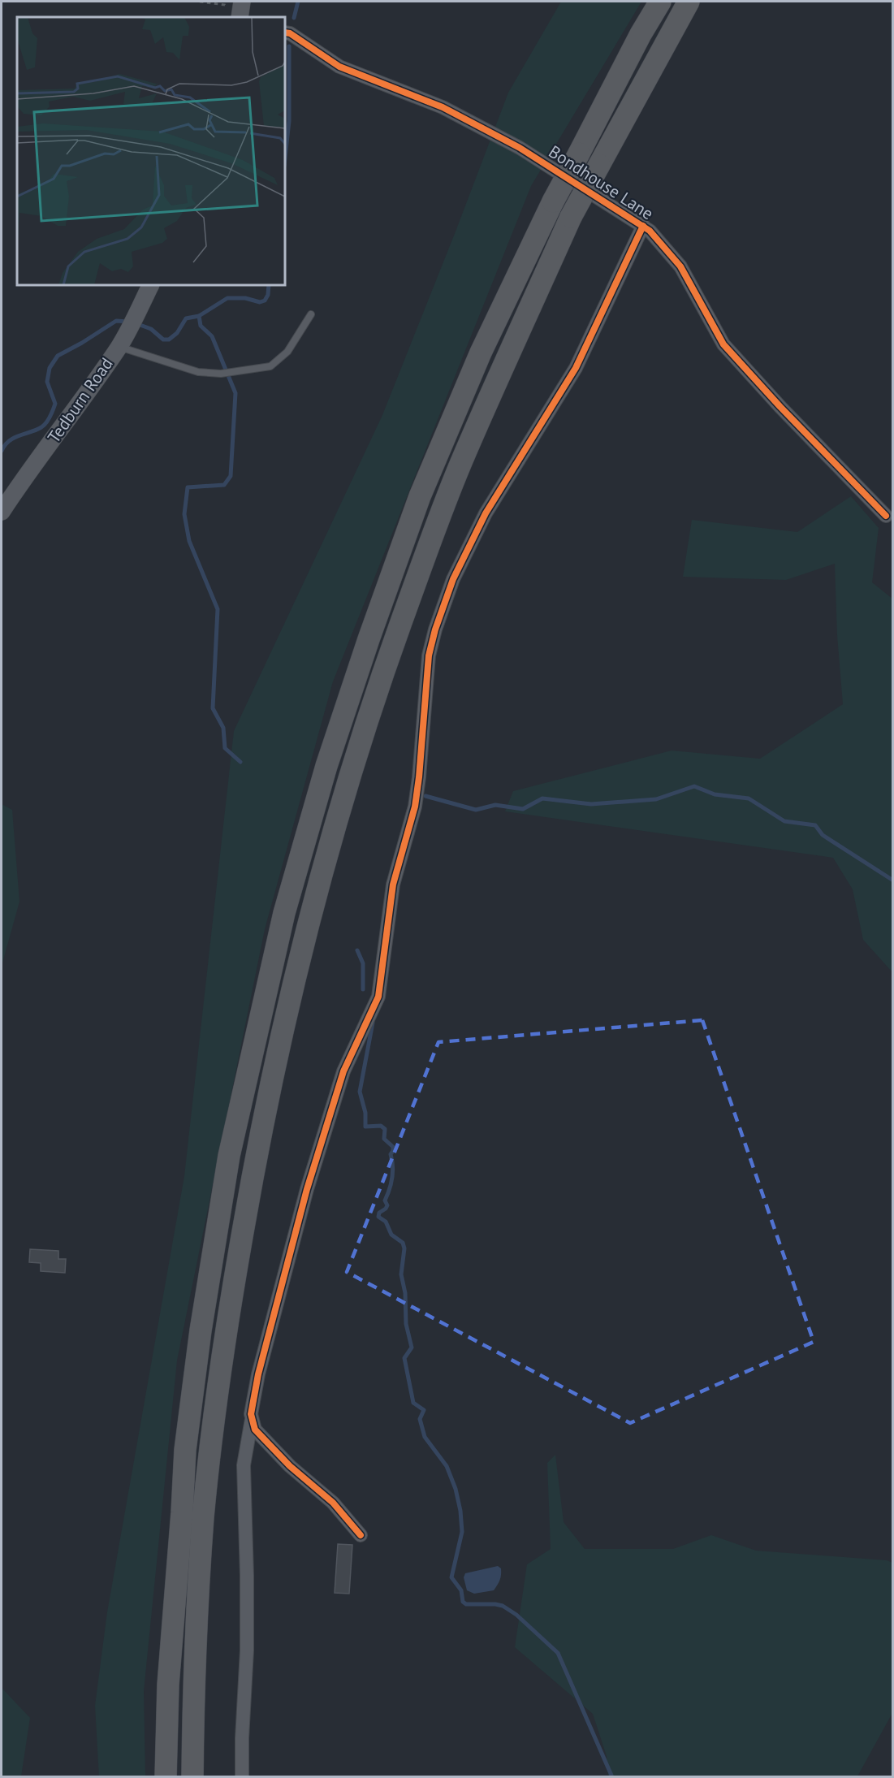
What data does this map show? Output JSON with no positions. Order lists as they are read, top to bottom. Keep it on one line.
{"streets":{"street":["Bondhouse Lane","Tedburn Road"]}}
